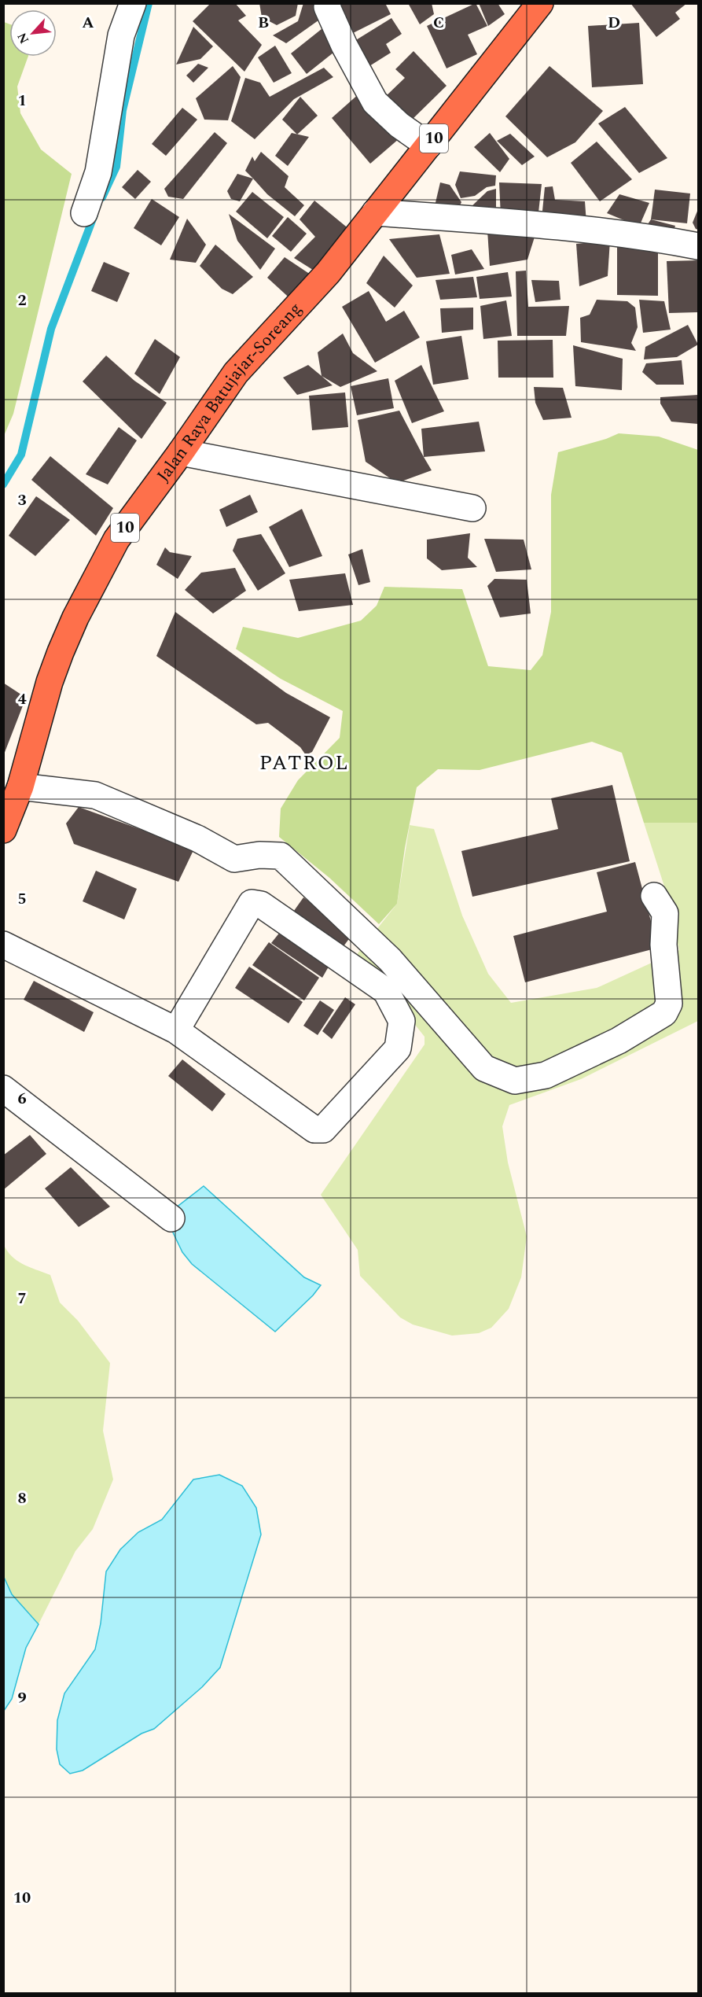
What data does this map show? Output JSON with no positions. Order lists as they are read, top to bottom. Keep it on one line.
{"streets":{"highway":["10","Jalan Raya Batujajar-Soreang"]},"districts":["PATROL"],"north":"bottom left","grid":{"columns":["A","B","C","D"],"rows":["1","2","3","4","5","6","7","8","9","10"]}}
